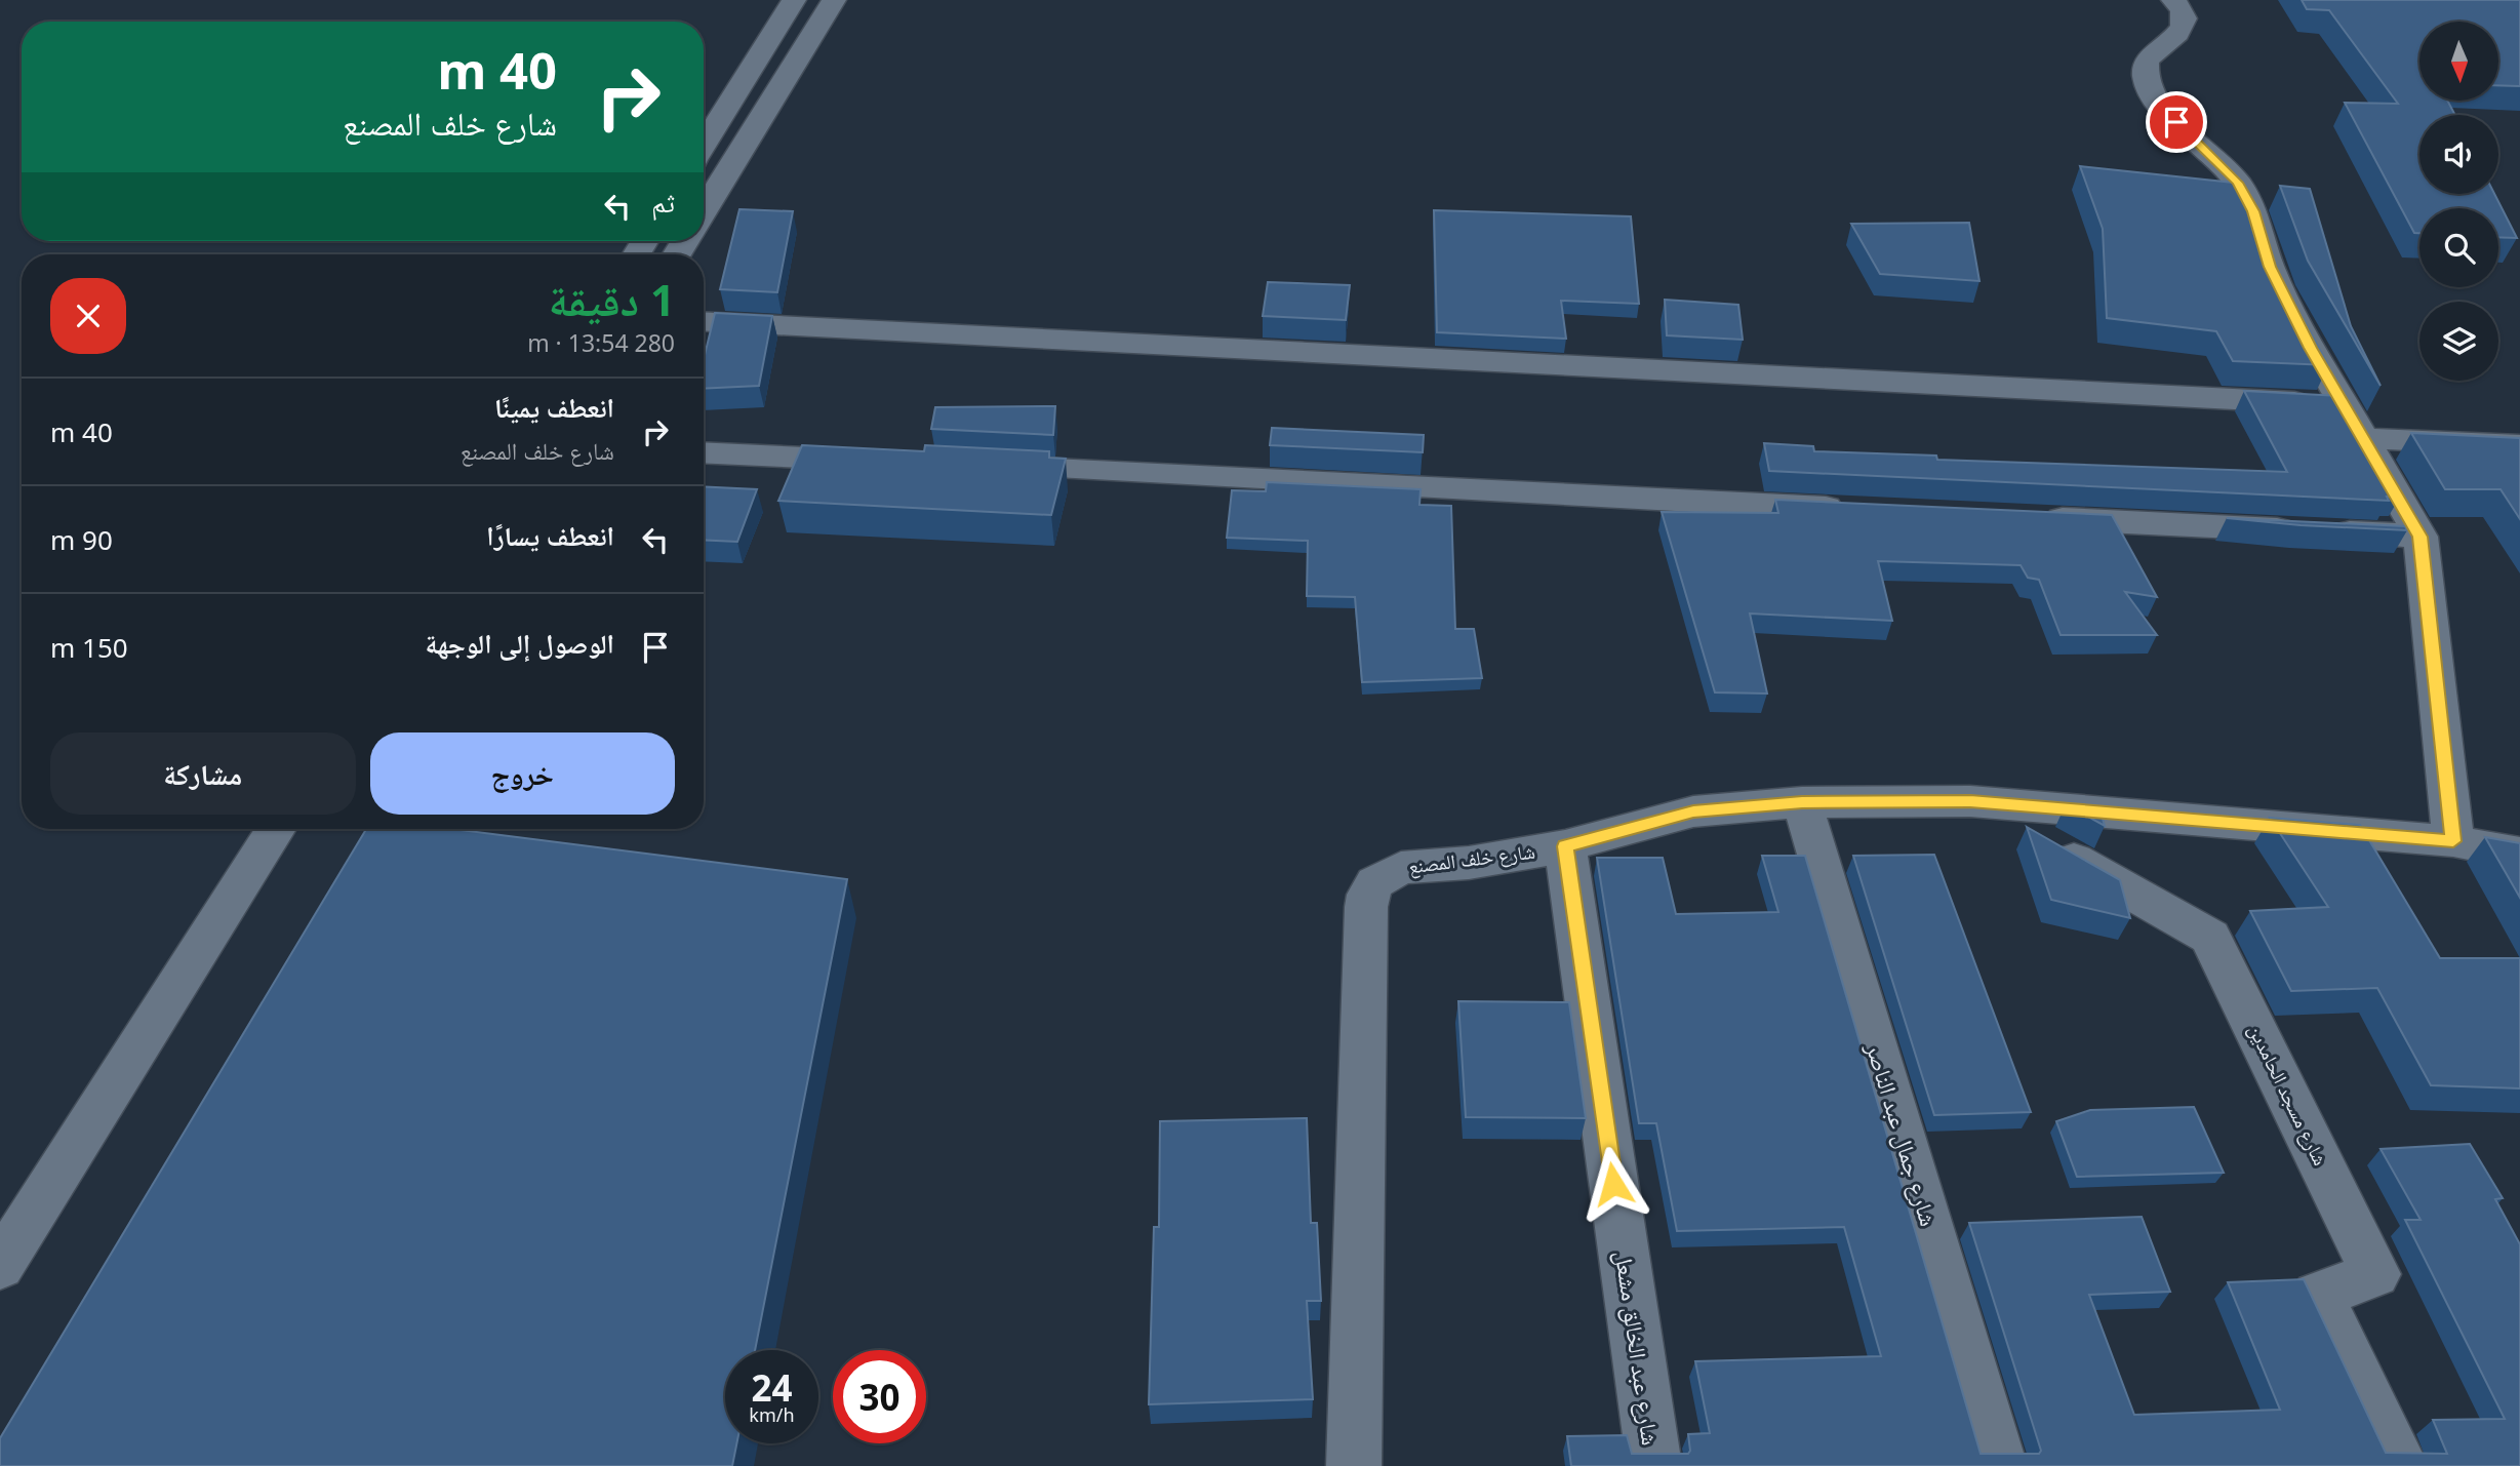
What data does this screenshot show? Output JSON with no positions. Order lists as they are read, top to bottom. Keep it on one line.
{"streets":{"street":["شارع خلف المصنع","شارع مسجد الحامدين","شارع جمال عبد الناصر","شارع عبد الخالق مشعل"]},"crossings":[["شارع خلف المصنع","شارع مسجد الحامدين"],["شارع خلف المصنع","شارع جمال عبد الناصر"],["شارع خلف المصنع","شارع عبد الخالق مشعل"]],"north":"bottom","page":{"turn":["40 m","شارع خلف المصنع"],"then":"ثم","heading":["1 دقيقة","280 m · 13:54"],"list":[{"name":"انعطف يمينًا","note":"شارع خلف المصنع","value":"40 m"},{"name":"انعطف يسارًا","value":"90 m"},{"name":"الوصول إلى الوجهة","value":"150 m"}],"buttons":["خروج","مشاركة"],"speed":"24 km/h","limit":"30"}}
